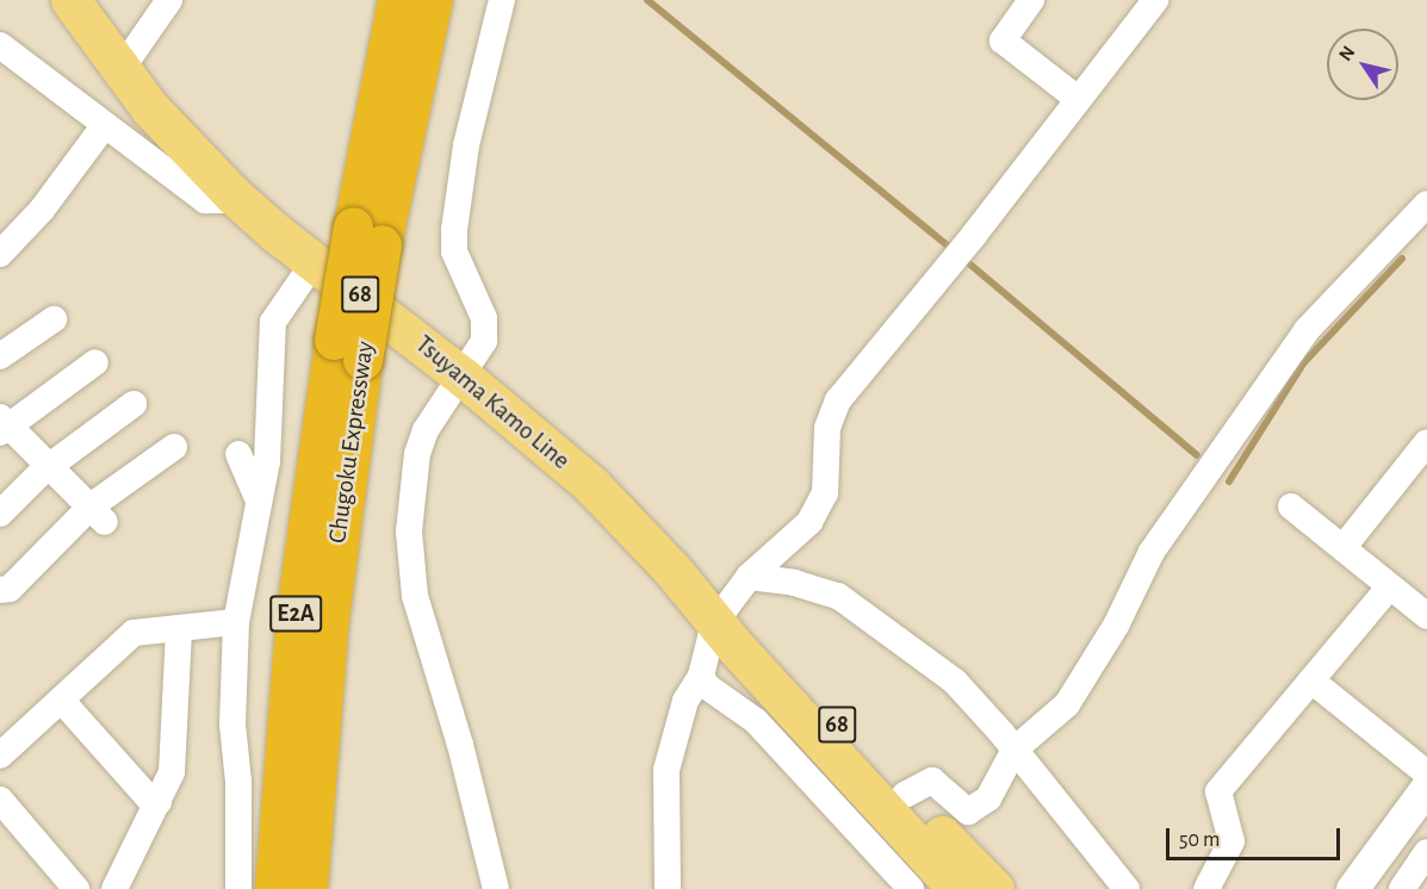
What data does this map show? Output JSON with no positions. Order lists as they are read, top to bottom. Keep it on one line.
{"streets":{"highway":["Chugoku Expressway","E2A"],"main road":["68","Tsuyama Kamo Line"]},"scale_bar":"50 m","north":"top left"}
